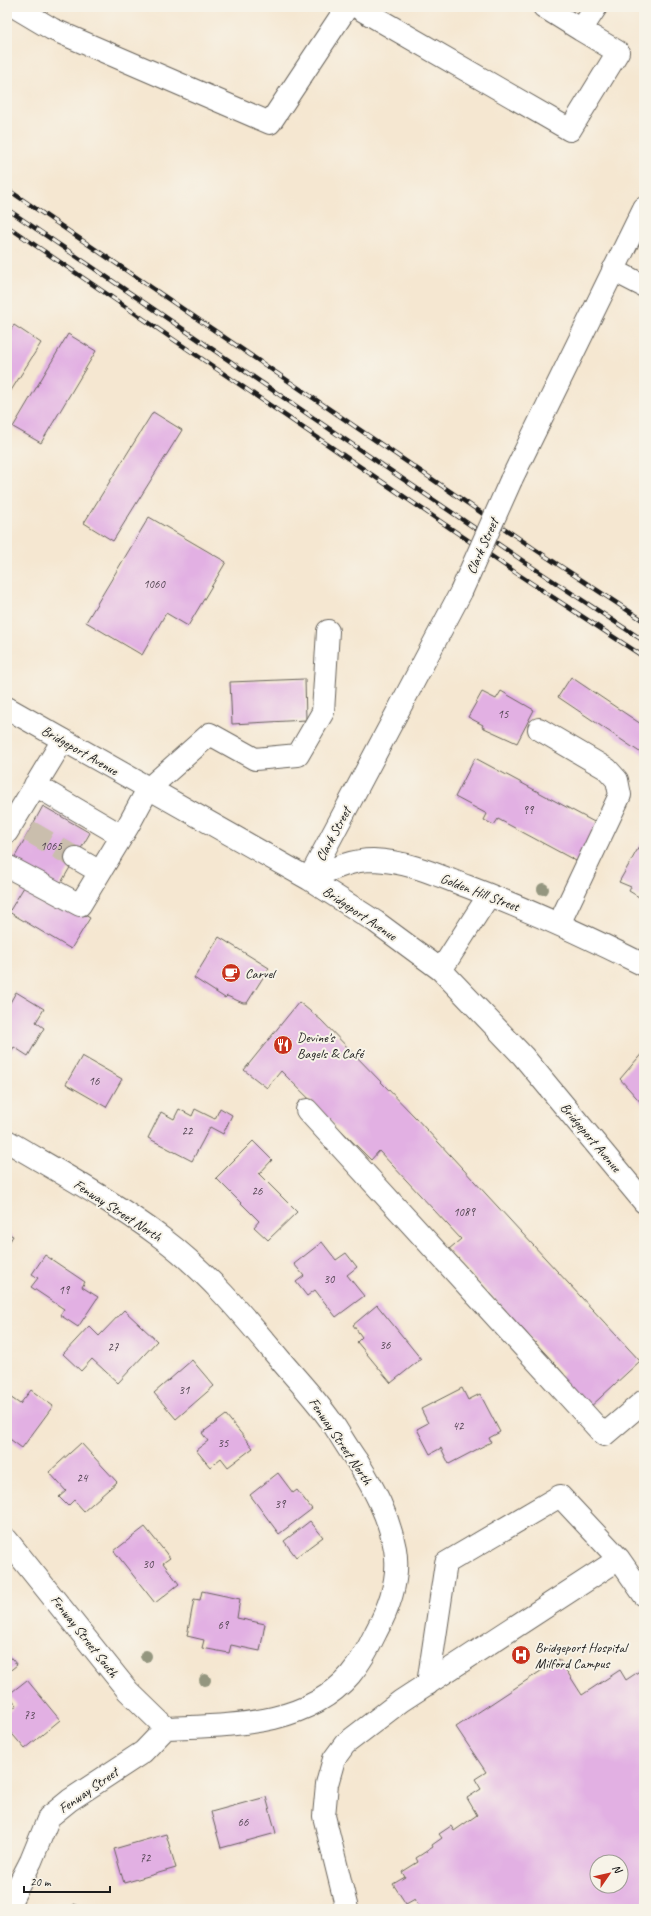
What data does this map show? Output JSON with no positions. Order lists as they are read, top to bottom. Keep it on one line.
{"streets":{"main road":["Clark Street","Bridgeport Avenue","Golden Hill Street","Fenway Street North","Fenway Street South","Fenway Street"]},"crossings":[["Clark Street","Bridgeport Avenue"],["Clark Street","Golden Hill Street"],["Bridgeport Avenue","Golden Hill Street"],["Fenway Street North","Fenway Street South"],["Fenway Street North","Fenway Street"],["Fenway Street South","Fenway Street"]],"places":{"cafe":["Carvel"],"restaurant":["Devine's Bagels & Café"],"hospital":["Bridgeport Hospital Milford Campus"]},"house_numbers":["1060","15","99","1065","16","22","26","1089","30","19","36","27","31","42","35","24","39","30","69","73","66","72"],"scale_bar":"20 m","north":"top right"}
